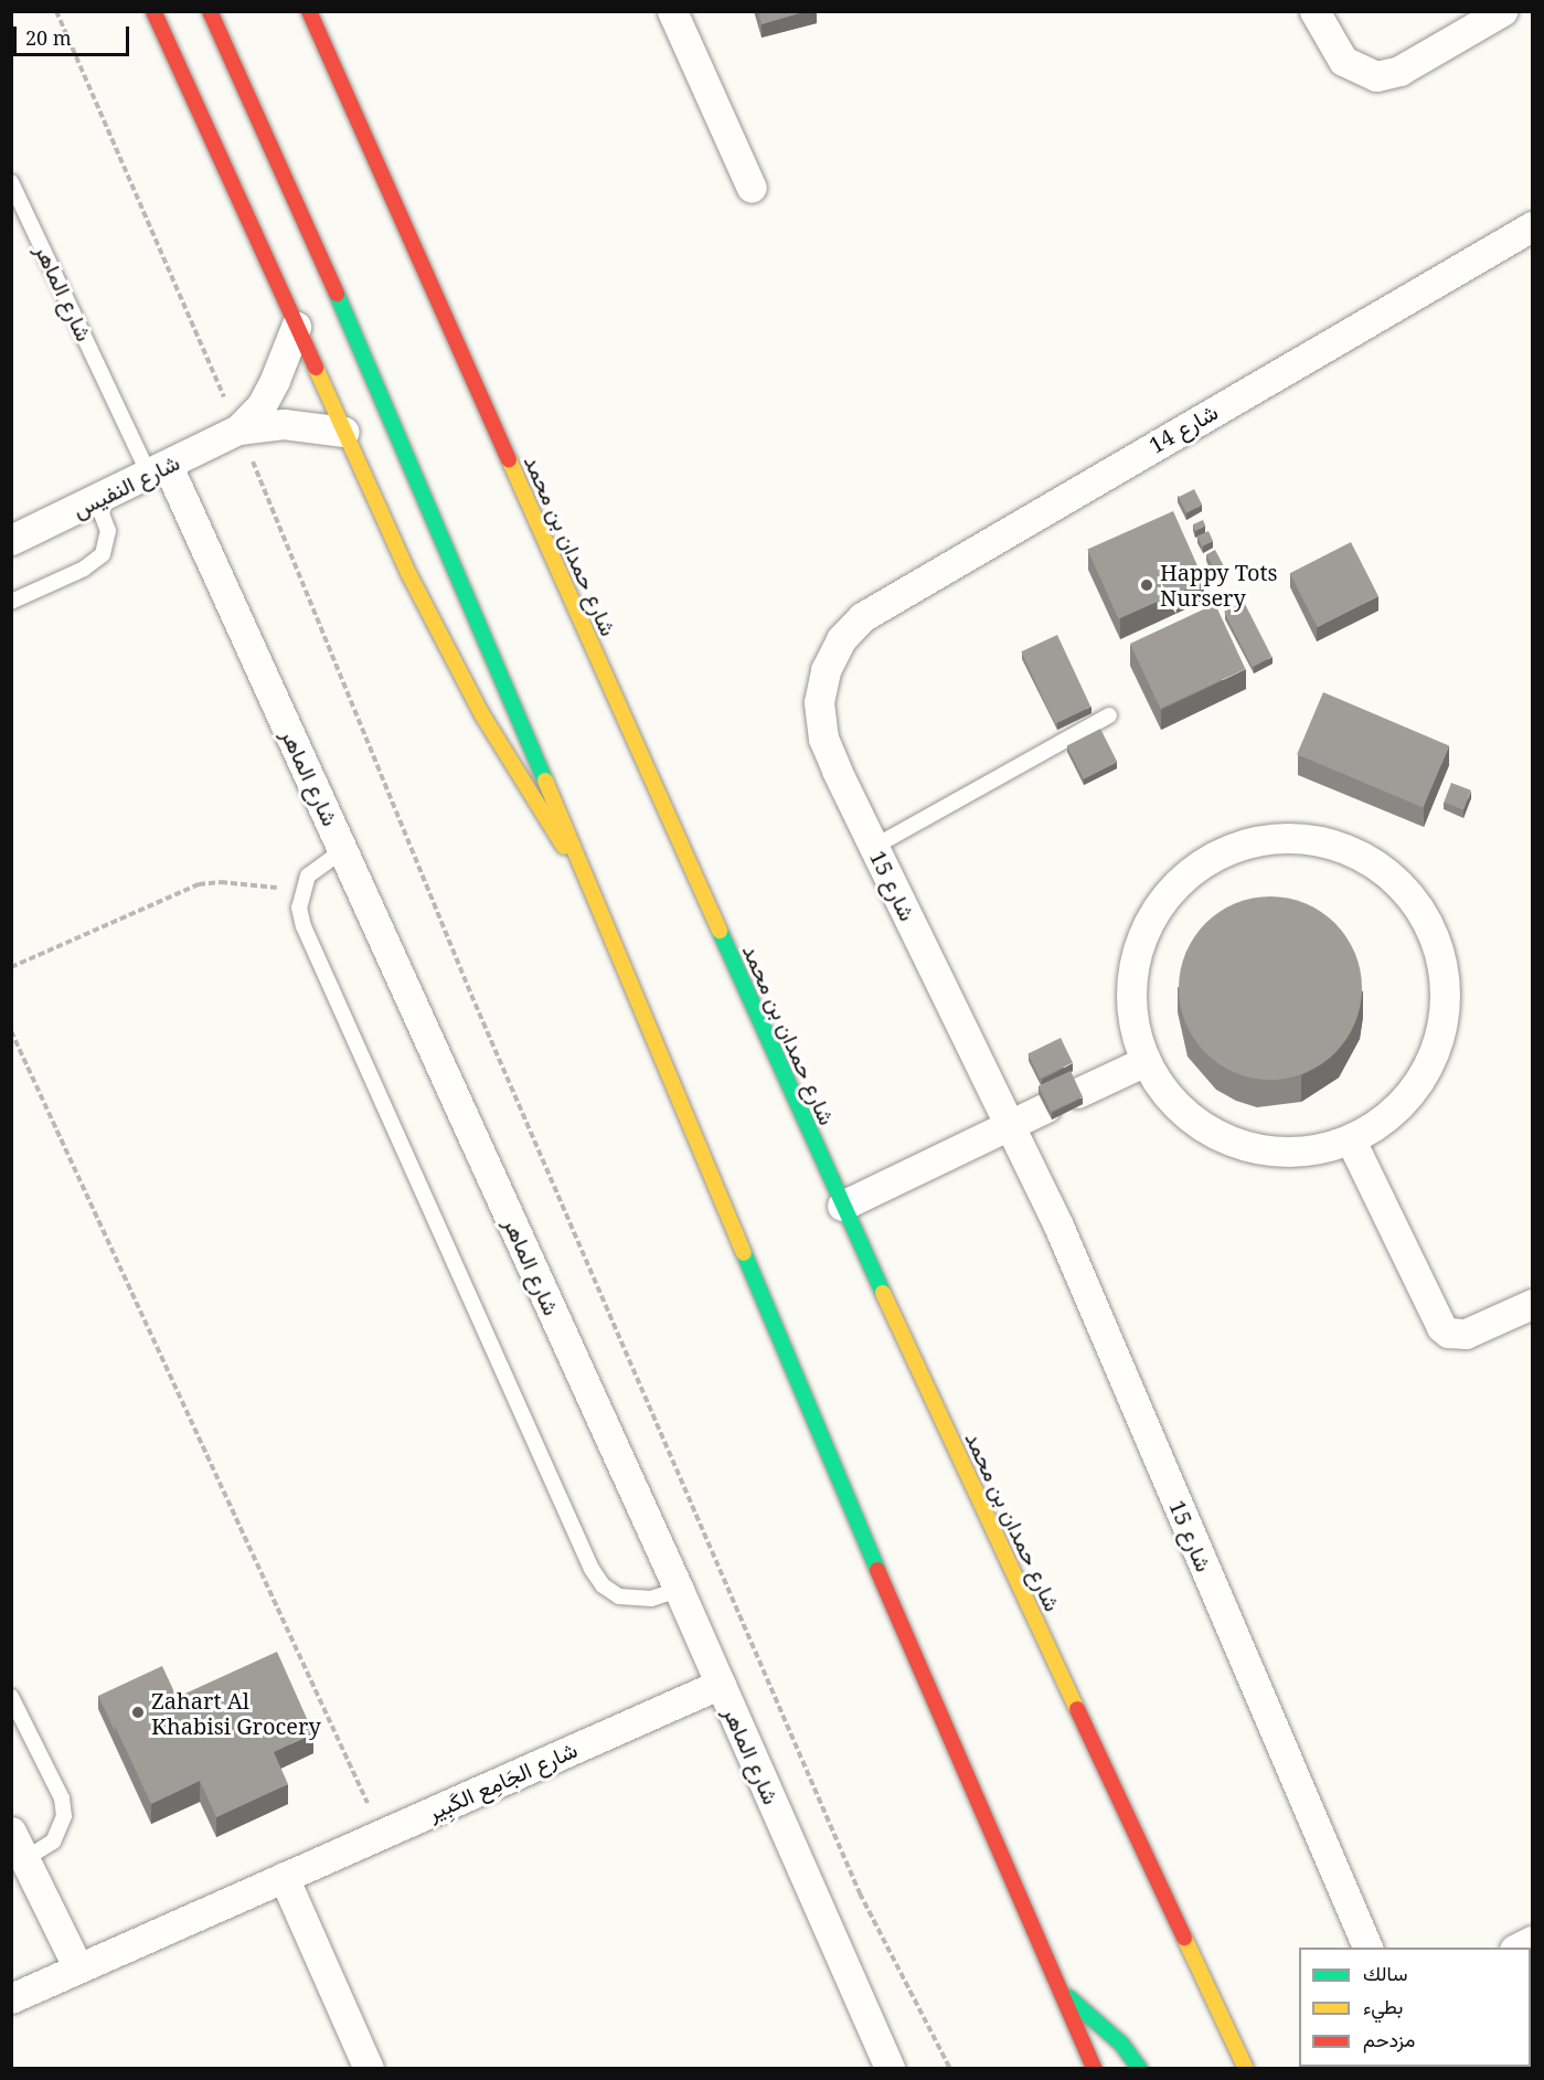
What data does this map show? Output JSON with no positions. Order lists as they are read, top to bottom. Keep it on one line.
{"streets":{"main road":["شارع حمدان بن محمد"],"street":["شارع الماهر","شارع 14","شارع النفيس","شارع 15","شارع الجَامِع الكَبِير"]},"crossings":[["شارع الماهر","شارع النفيس"],["شارع الماهر","شارع الجَامِع الكَبِير"],["شارع 14","شارع 15"]],"places":["Happy Tots Nursery","Zahart Al Khabisi Grocery"],"legend":["سالك","بطيء","مزدحم"],"scale_bar":"20 m"}
